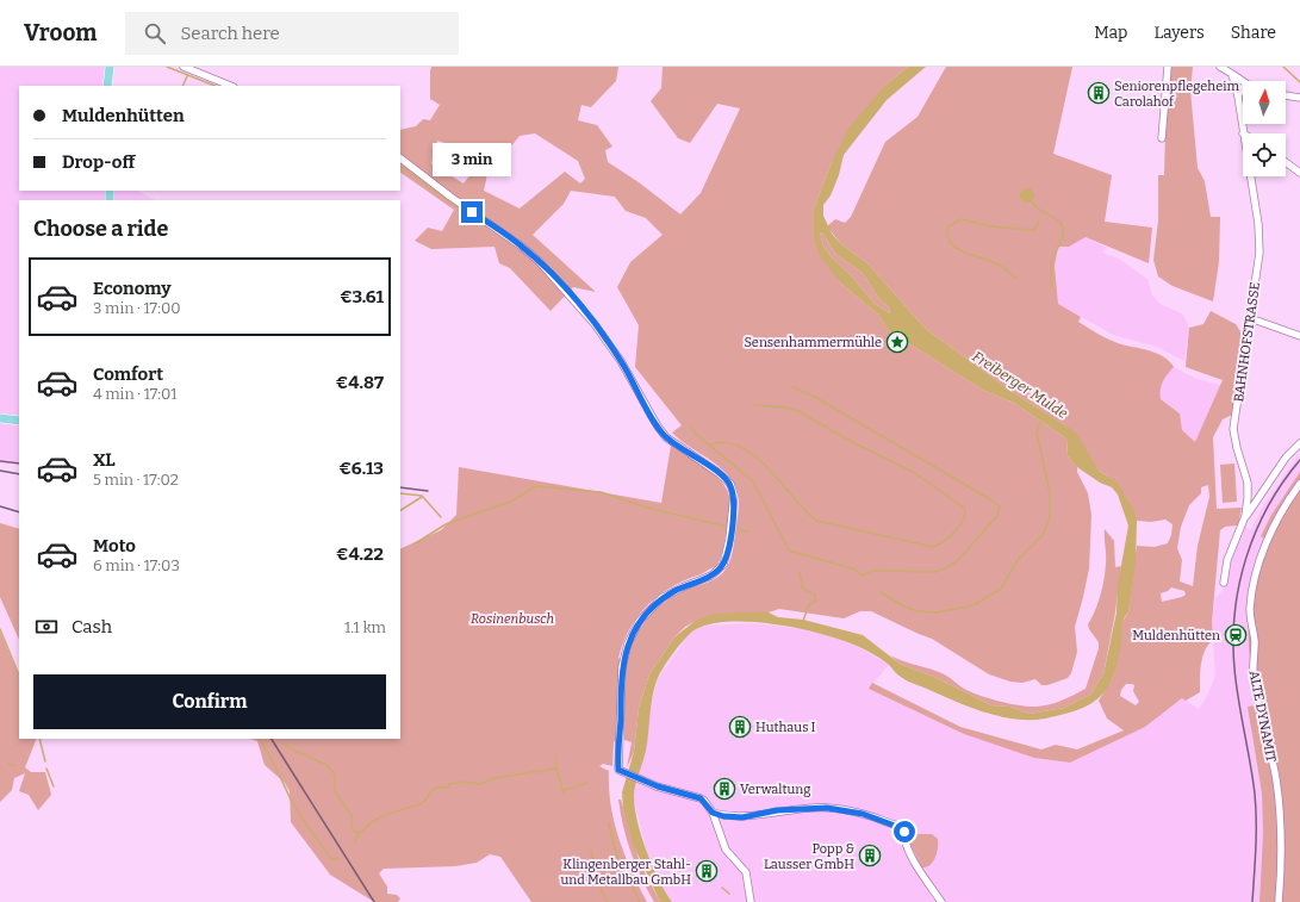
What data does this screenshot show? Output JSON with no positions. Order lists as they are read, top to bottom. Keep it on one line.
{"streets":{"street":["BAHNHOFSTRASSE","ALTE DYNAMIT"]},"water":["Freiberger Mulde"],"parks":["Rosinenbusch"],"places":{"building":["Seniorenpflegeheim Carolahof","Huthaus I","Verwaltung","Popp & Lausser GmbH","Klingenberger Stahl- und Metallbau GmbH"],"place":["Sensenhammermühle"],"station":["Muldenhütten"]},"north":"top","page":{"header":"Vroom","search":"Search here","nav":["Map","Layers","Share"],"banner":["Muldenhütten","Drop-off"],"bubble":"3 min","heading":"Choose a ride","list":[{"name":"Economy","note":"3 min · 17:00","value":"€3.61"},{"name":"Comfort","note":"4 min · 17:01","value":"€4.87"},{"name":"XL","note":"5 min · 17:02","value":"€6.13"},{"name":"Moto","note":"6 min · 17:03","value":"€4.22"}],"pay":["Cash","1.1 km"],"buttons":"Confirm"}}
